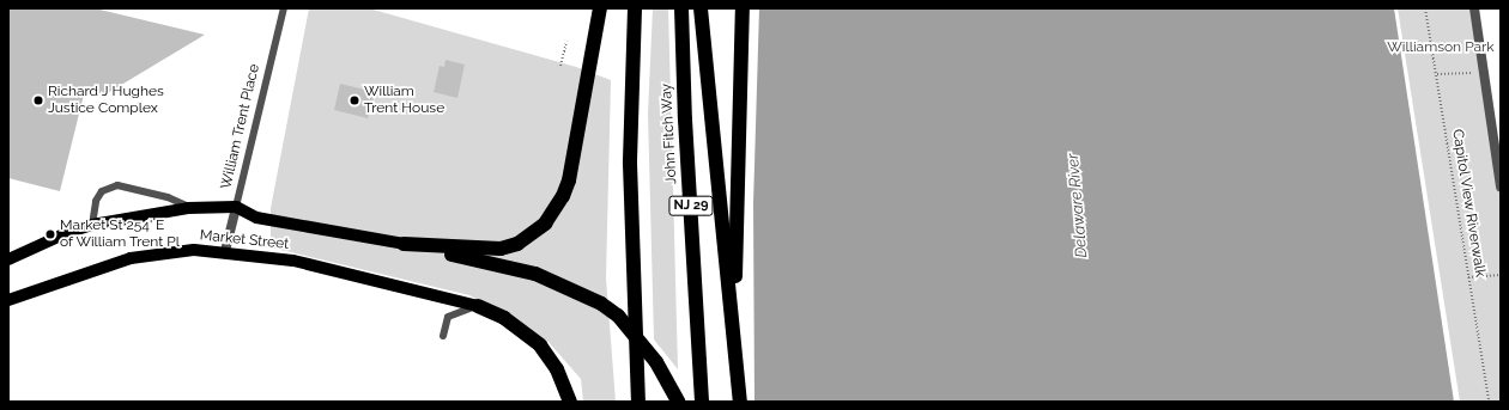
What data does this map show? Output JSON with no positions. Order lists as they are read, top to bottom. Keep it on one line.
{"streets":{"highway":["John Fitch Way","NJ 29"],"main road":["Market Street"],"street":["William Trent Place"],"path":["Capitol View Riverwalk"]},"crossings":[["William Trent Place","Market Street"]],"water":["Delaware River"],"parks":["Williamson Park"],"places":["Richard J Hughes Justice Complex","William Trent House","Market St 254' E of William Trent Pl"]}
